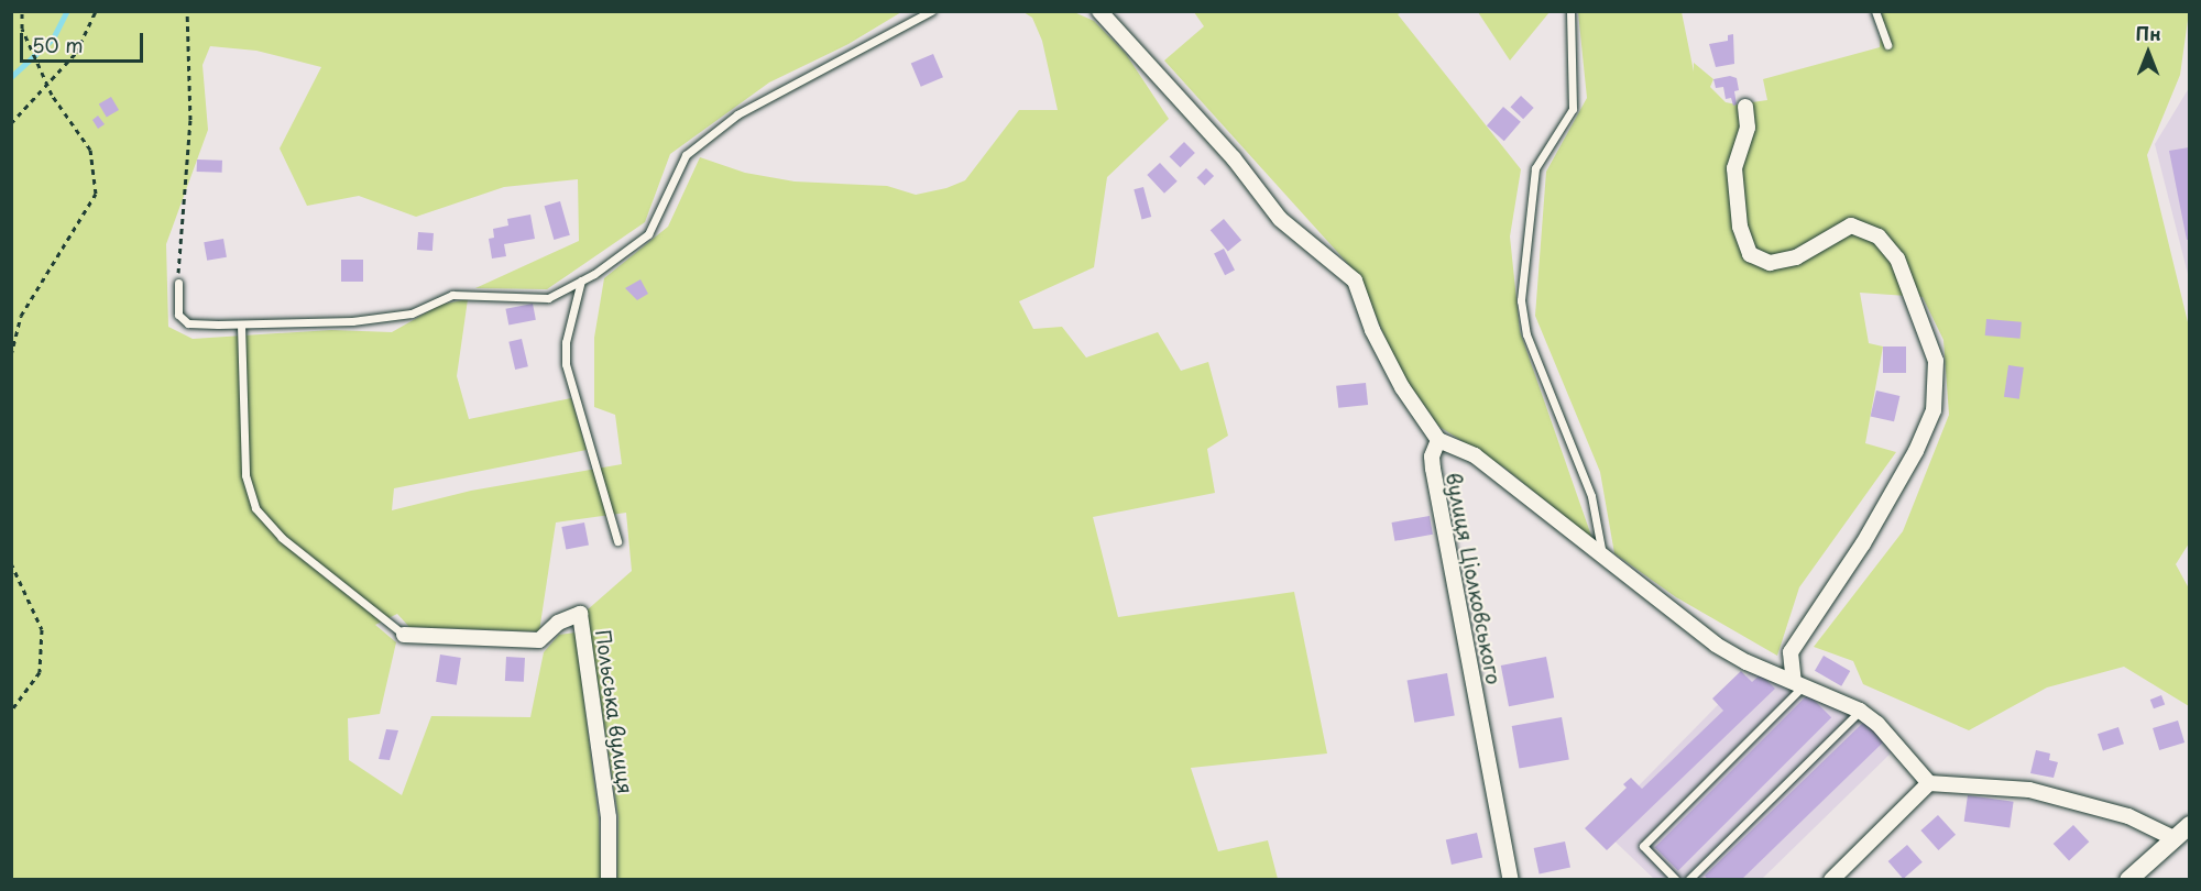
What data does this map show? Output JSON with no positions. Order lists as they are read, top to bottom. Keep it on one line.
{"streets":{"street":["вулиця Ціолковського","Польська вулиця"]},"scale_bar":"50 m","north":"top"}
